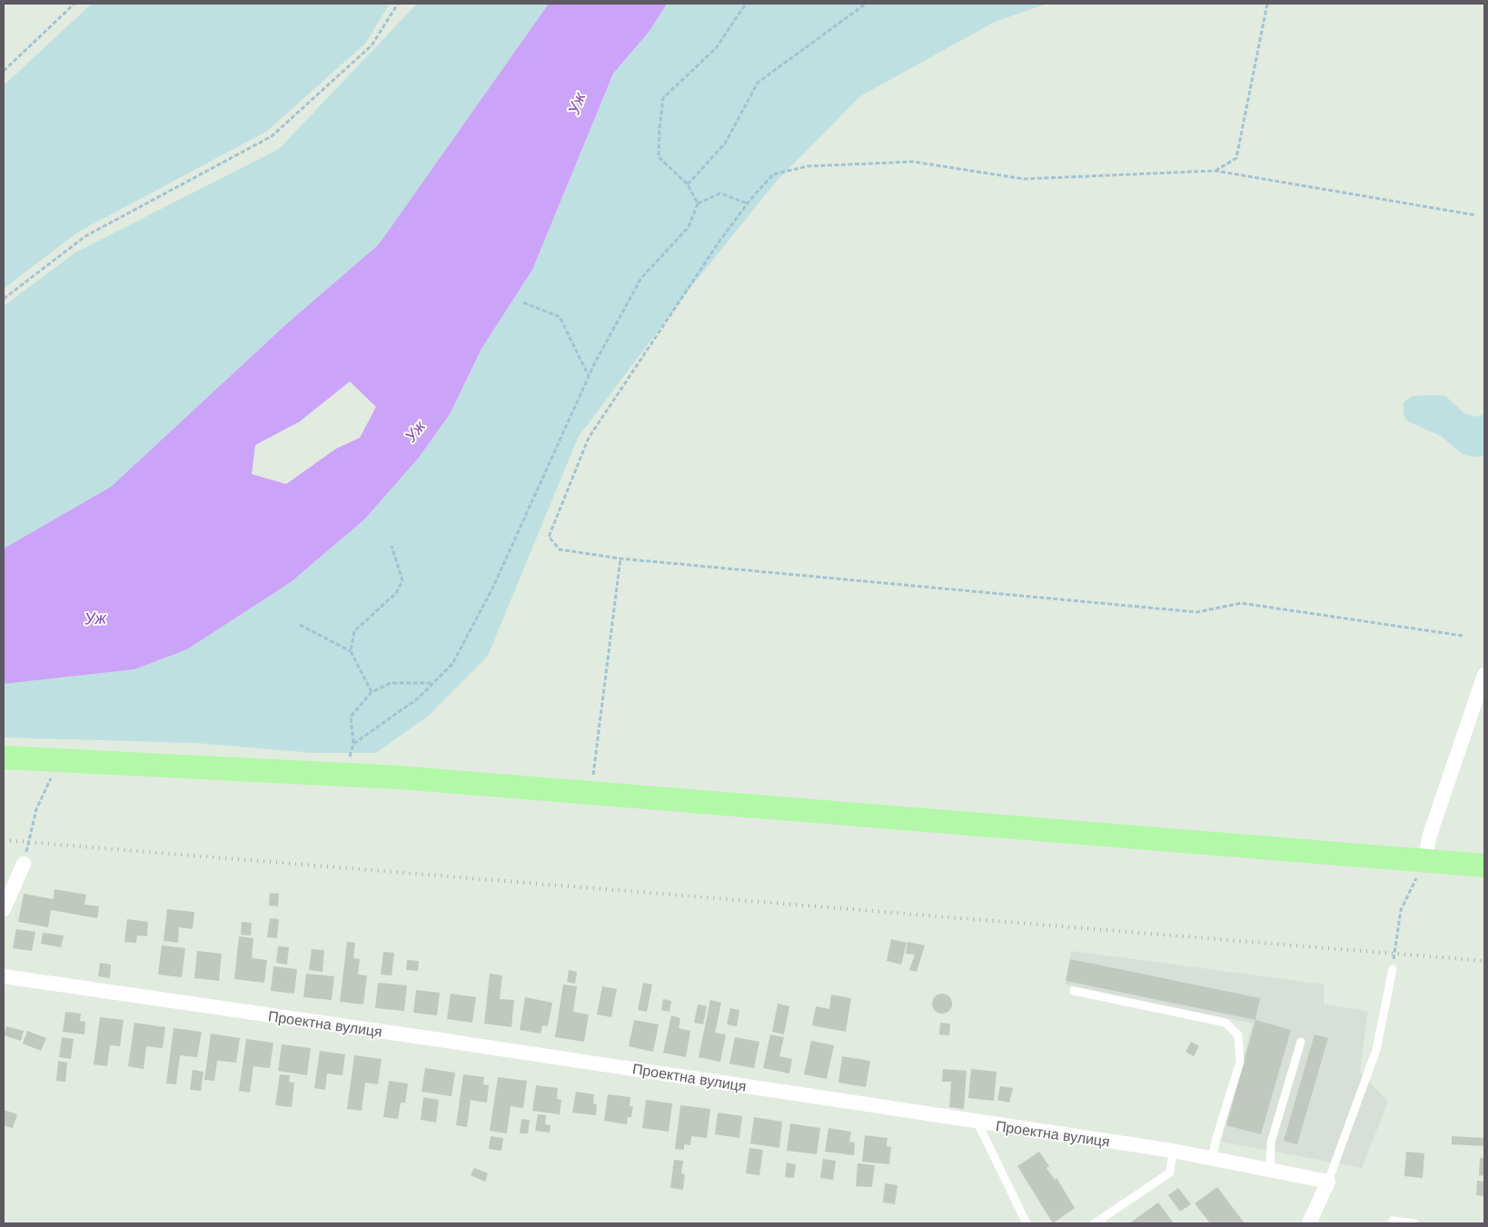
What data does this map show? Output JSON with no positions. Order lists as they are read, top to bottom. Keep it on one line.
{"streets":{"street":["Проектна вулиця"]},"water":["Уж"]}
